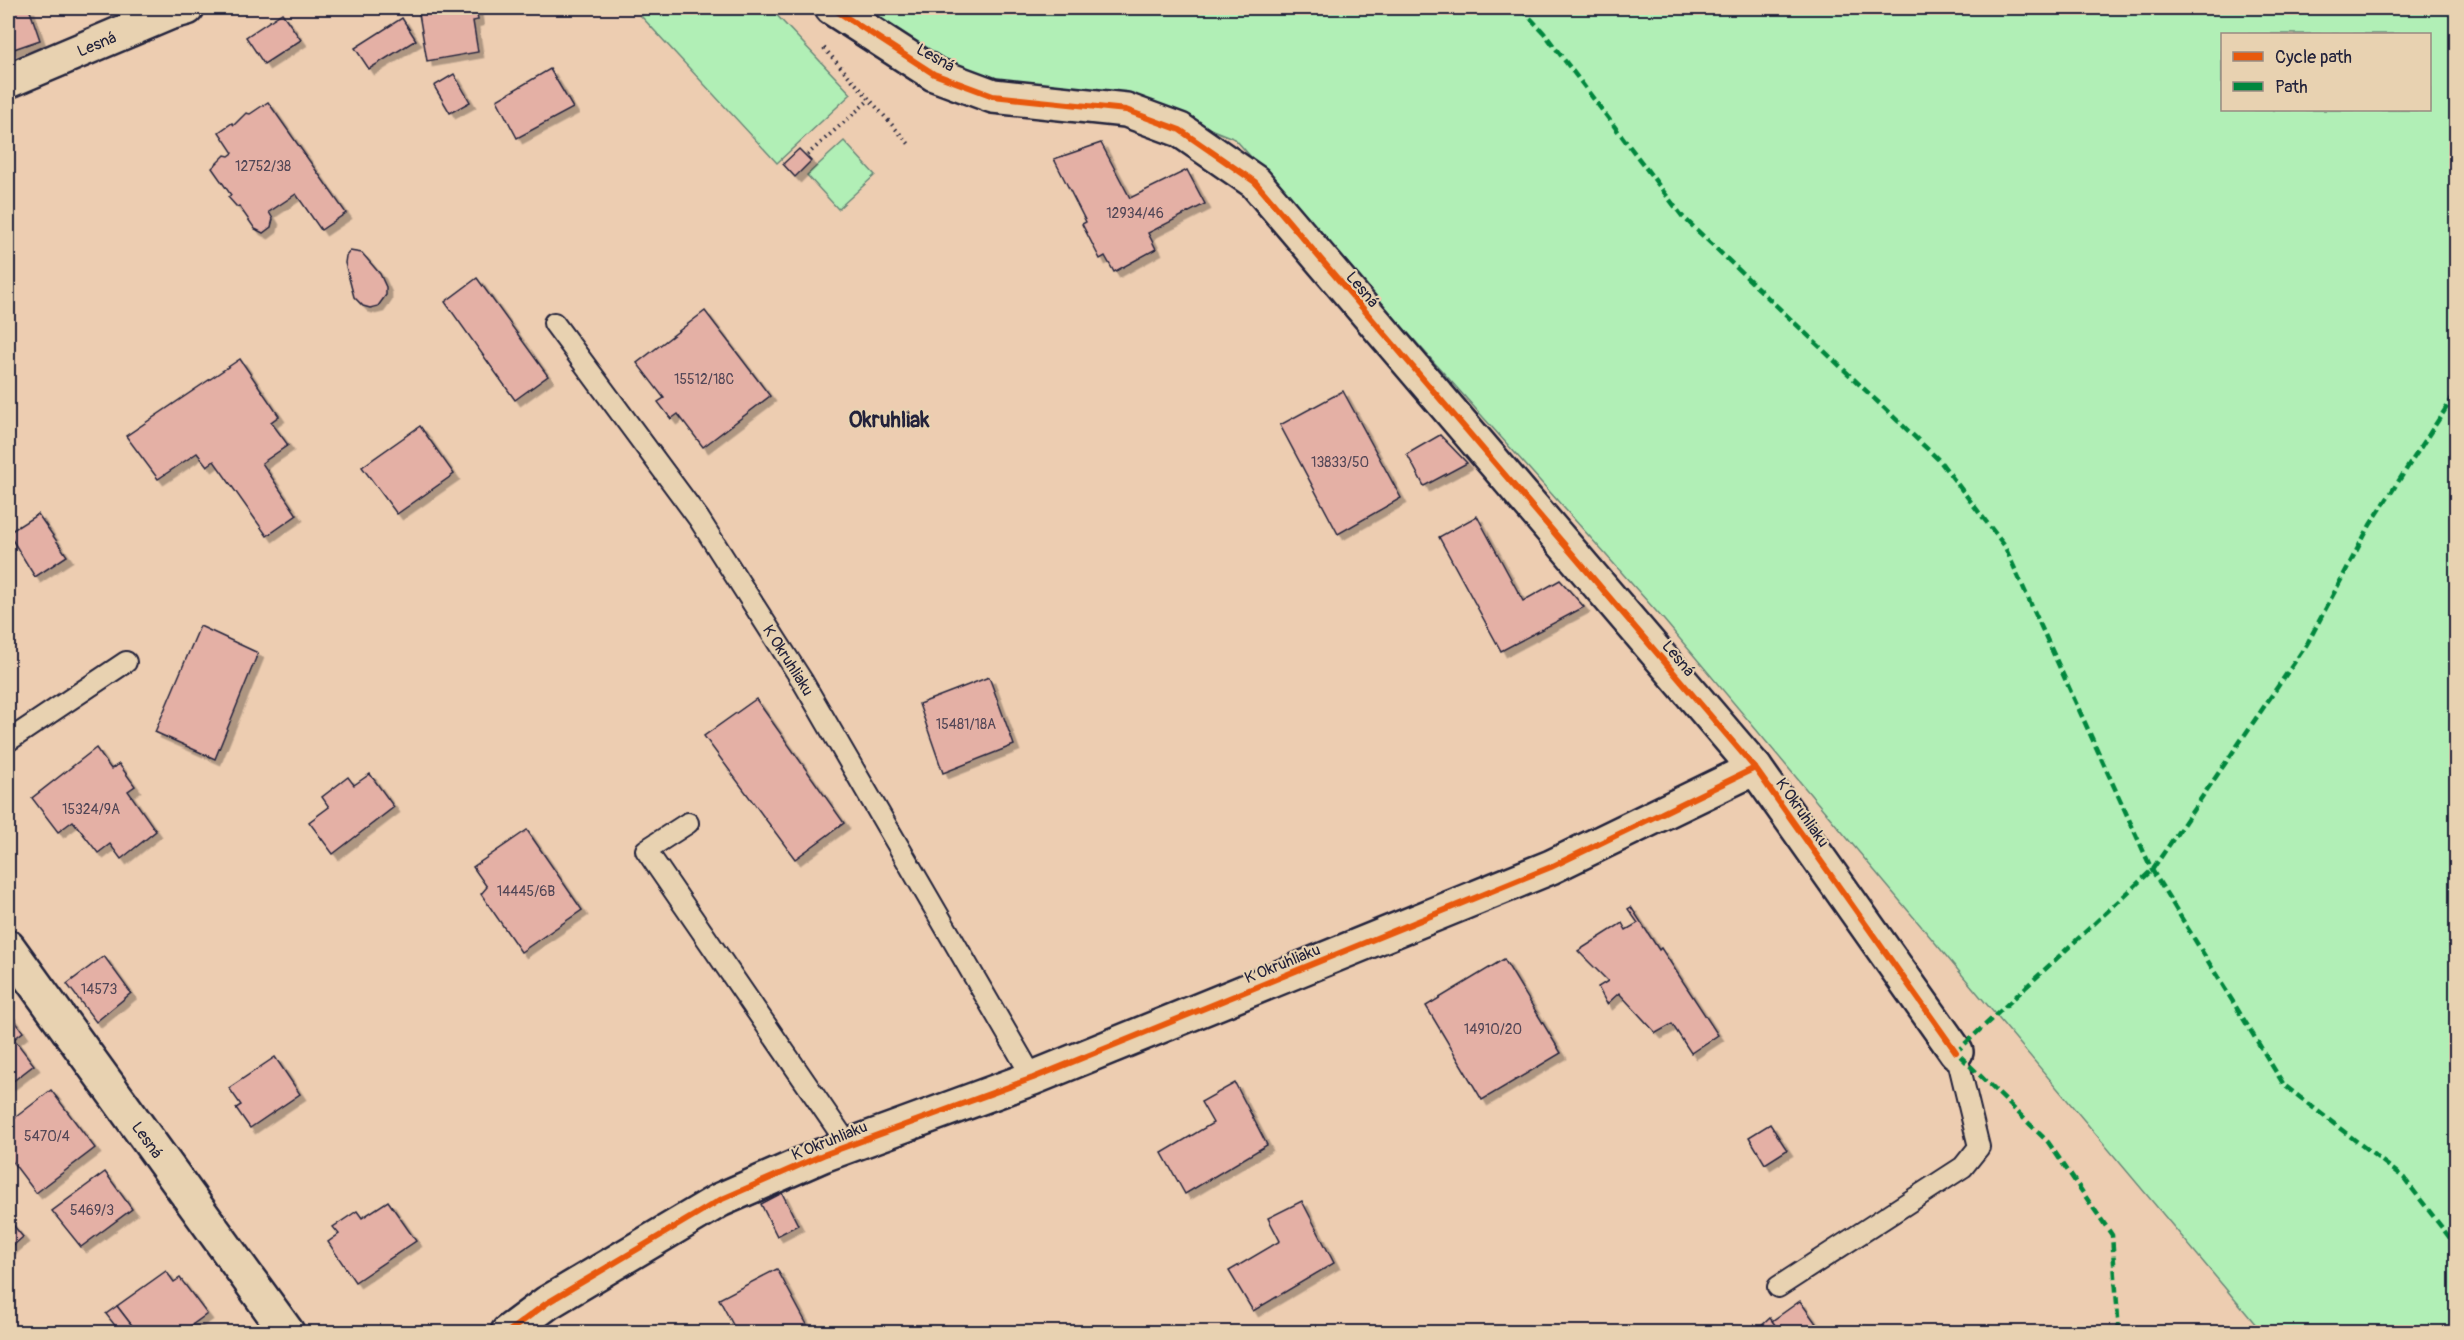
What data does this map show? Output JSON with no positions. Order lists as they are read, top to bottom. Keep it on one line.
{"streets":{"street":["Lesná","K Okruhliaku"]},"crossings":[["Lesná","K Okruhliaku"]],"districts":["Okruhliak"],"house_numbers":["12752/38","12934/46","15512/18C","13833/50","15481/18A","15324/9A","14445/6B","14573","14910/20","5470/4","5469/3"],"legend":["Cycle path","Path"]}
